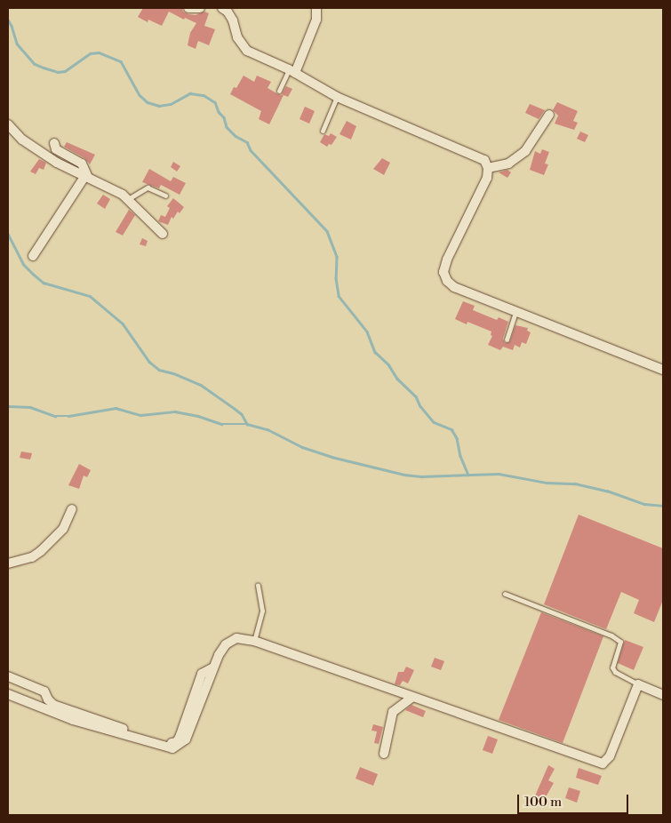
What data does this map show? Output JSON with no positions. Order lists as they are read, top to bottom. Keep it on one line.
{"scale_bar":"100 m"}
